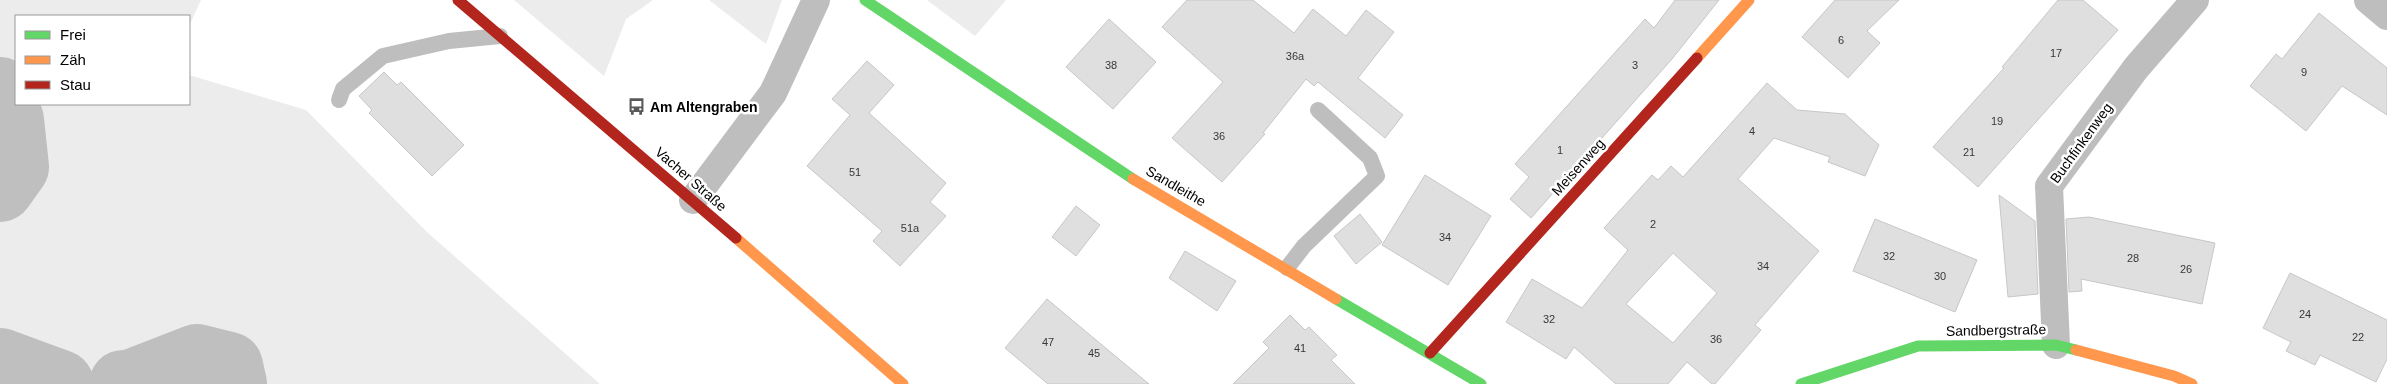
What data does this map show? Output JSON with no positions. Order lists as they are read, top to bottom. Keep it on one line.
{"streets":{"street":["Buchfinkenweg","Meisenweg","Vacher Straße","Sandleithe","Sandbergstraße"]},"crossings":[["Buchfinkenweg","Sandbergstraße"],["Meisenweg","Sandleithe"]],"places":{"bus stop":["Am Altengraben"]},"house_numbers":["6","17","36a","38","3","9","19","4","36","1","21","51","2","51a","34","32","28","34","26","30","24","32","22","36","47","41","45"],"legend":["Frei","Zäh","Stau"]}
